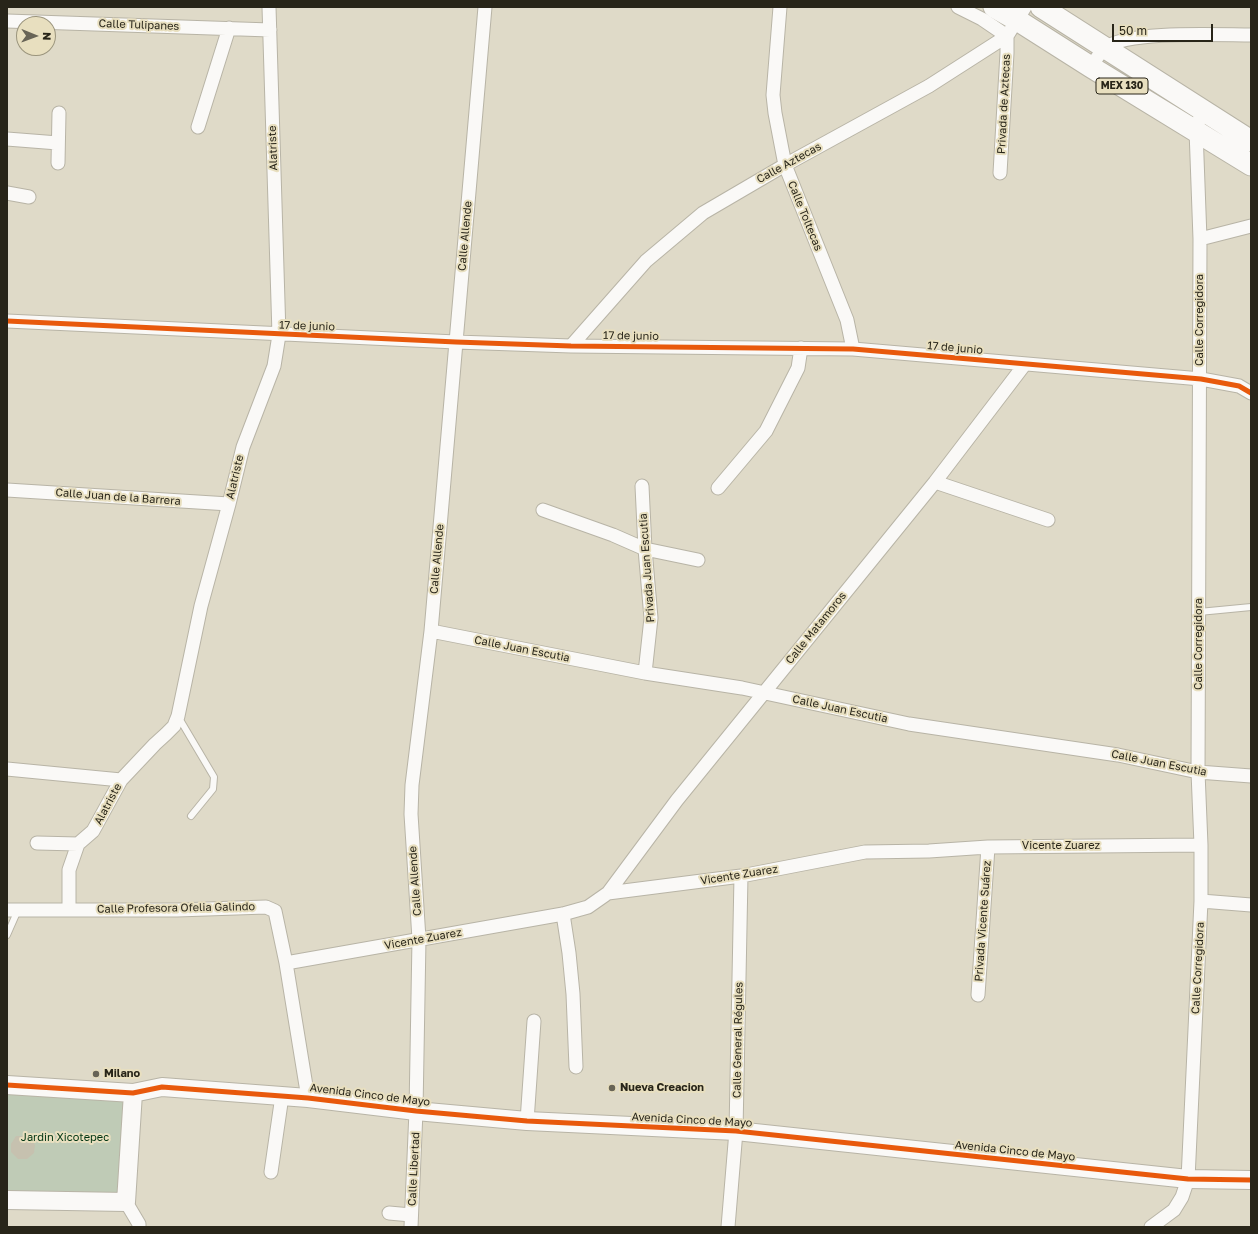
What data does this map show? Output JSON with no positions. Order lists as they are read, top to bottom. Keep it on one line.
{"streets":{"main road":["MEX 130"],"street":["Calle Tulipanes","Privada de Aztecas","Alatriste","Calle Aztecas","Calle Toltecas","Calle Allende","Calle Corregidora","17 de junio","Calle Juan de la Barrera","Privada Juan Escutia","Calle Matamoros","Calle Juan Escutia","Vicente Zuarez","Calle Profesora Ofelia Galindo","Privada Vicente Suárez","Calle General Régules","Avenida Cinco de Mayo","Calle Libertad"]},"crossings":[["Calle Tulipanes","Alatriste"],["MEX 130","Privada de Aztecas"],["MEX 130","Calle Aztecas"],["MEX 130","Calle Corregidora"],["Privada de Aztecas","Calle Aztecas"],["Alatriste","17 de junio"],["Alatriste","Calle Juan de la Barrera"],["Calle Aztecas","Calle Toltecas"],["Calle Aztecas","17 de junio"],["Calle Toltecas","17 de junio"],["Calle Allende","17 de junio"],["Calle Allende","Calle Juan Escutia"],["Calle Allende","Vicente Zuarez"],["Calle Allende","Avenida Cinco de Mayo"],["Calle Allende","Calle Libertad"],["Calle Corregidora","17 de junio"],["Calle Corregidora","Calle Juan Escutia"],["Calle Corregidora","Vicente Zuarez"],["Calle Corregidora","Avenida Cinco de Mayo"],["17 de junio","Calle Matamoros"],["Privada Juan Escutia","Calle Juan Escutia"],["Calle Matamoros","Calle Juan Escutia"],["Calle Matamoros","Vicente Zuarez"],["Vicente Zuarez","Calle Profesora Ofelia Galindo"],["Vicente Zuarez","Privada Vicente Suárez"],["Vicente Zuarez","Calle General Régules"],["Calle Profesora Ofelia Galindo","Avenida Cinco de Mayo"],["Calle General Régules","Avenida Cinco de Mayo"],["Avenida Cinco de Mayo","Calle Libertad"]],"parks":["Jardin Xicotepec"],"places":["Milano","Nueva Creacion"],"scale_bar":"50 m","north":"right"}
